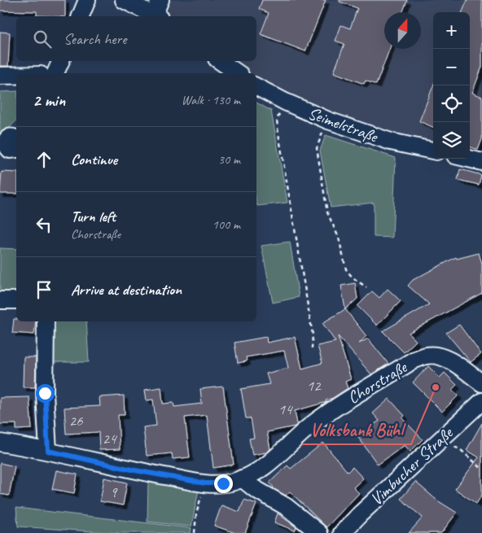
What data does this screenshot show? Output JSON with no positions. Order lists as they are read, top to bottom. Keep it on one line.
{"streets":{"street":["Seimelstraße","Chorstraße","Vimbucher Straße"]},"places":["Volksbank Bühl"],"house_numbers":["12","14","26","24","9"],"north":"top","page":{"map_buttons":["+","−"],"search":"Search here","heading":["2 min","Walk · 130 m"],"list":[["Continue","30 m"],["Turn left","Chorstraße","100 m"],"Arrive at destination"]}}
